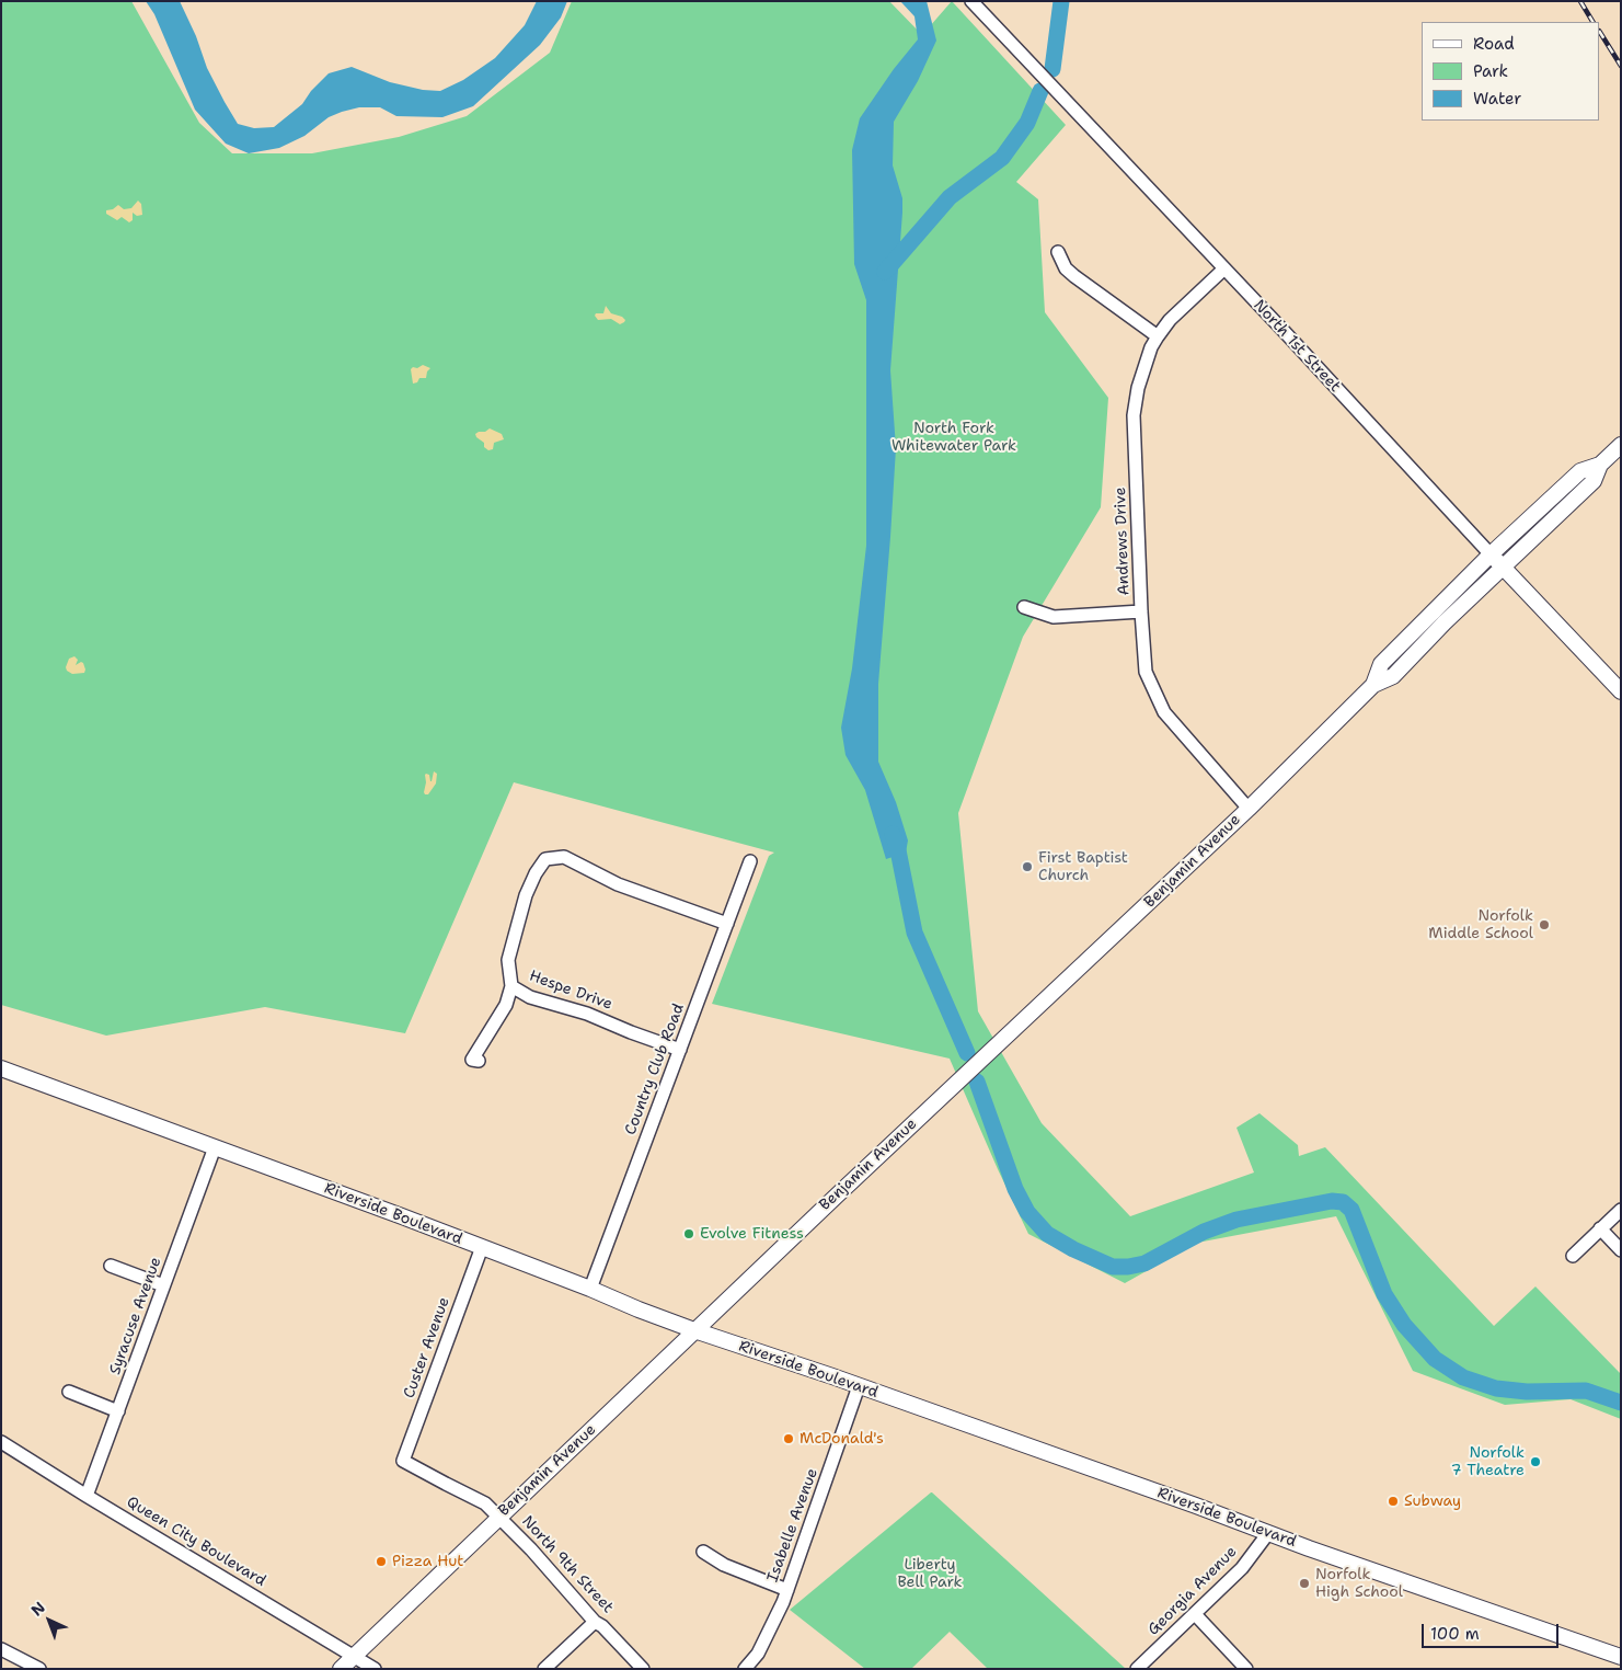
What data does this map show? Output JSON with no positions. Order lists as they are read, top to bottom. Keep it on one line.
{"streets":{"main road":["North 1st Street","Benjamin Avenue","Riverside Boulevard"],"street":["Andrews Drive","Hespe Drive","Country Club Road","Syracuse Avenue","Custer Avenue","Isabelle Avenue","Queen City Boulevard","North 9th Street","Georgia Avenue"]},"crossings":[["North 1st Street","Andrews Drive"],["North 1st Street","Benjamin Avenue"],["Andrews Drive","Benjamin Avenue"],["Benjamin Avenue","Riverside Boulevard"],["Benjamin Avenue","Queen City Boulevard"],["Benjamin Avenue","North 9th Street"],["Hespe Drive","Country Club Road"],["Country Club Road","Riverside Boulevard"],["Riverside Boulevard","Syracuse Avenue"],["Riverside Boulevard","Custer Avenue"],["Riverside Boulevard","Isabelle Avenue"],["Riverside Boulevard","Georgia Avenue"],["Syracuse Avenue","Queen City Boulevard"],["Custer Avenue","North 9th Street"]],"parks":["North Fork Whitewater Park","Liberty Bell Park"],"places":["First Baptist Church","Norfolk Middle School","Evolve Fitness","McDonald's","Norfolk 7 Theatre","Subway","Pizza Hut","Norfolk High School"],"legend":["Road","Park","Water"],"scale_bar":"100 m","north":"top left"}
